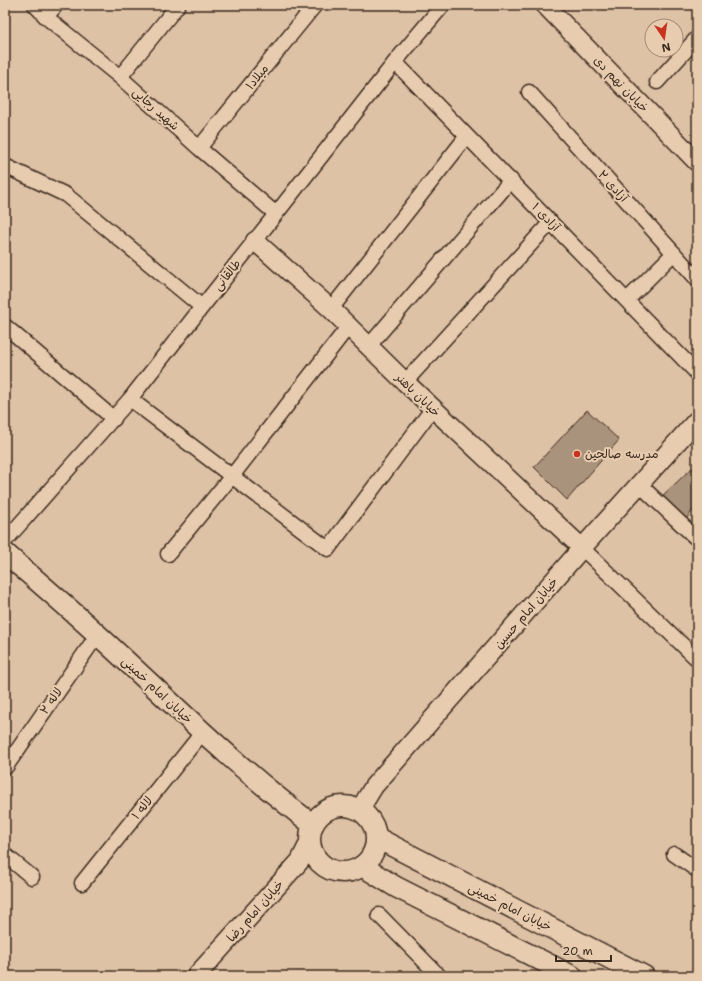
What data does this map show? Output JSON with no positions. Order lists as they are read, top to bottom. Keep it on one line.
{"streets":{"main road":["خیابان امام خمینی"],"street":["میلاد۱","خیابان نهم دی","شهید رجایی","آزادی ۲","آزادی ۱","طالقانی","خیابان باهنر","خیابان امام حسین","لاله ۲","لاله ۱","خیابان امام رضا"]},"crossings":[["میلاد۱","شهید رجایی"],["شهید رجایی","طالقانی"],["آزادی ۱","طالقانی"],["طالقانی","خیابان باهنر"],["خیابان باهنر","خیابان امام حسین"],["خیابان امام حسین","خیابان امام خمینی"],["خیابان امام حسین","خیابان امام رضا"],["خیابان امام خمینی","لاله ۲"],["خیابان امام خمینی","لاله ۱"],["خیابان امام خمینی","خیابان امام رضا"]],"places":["مدرسه صالحین"],"scale_bar":"20 m","north":"bottom"}
